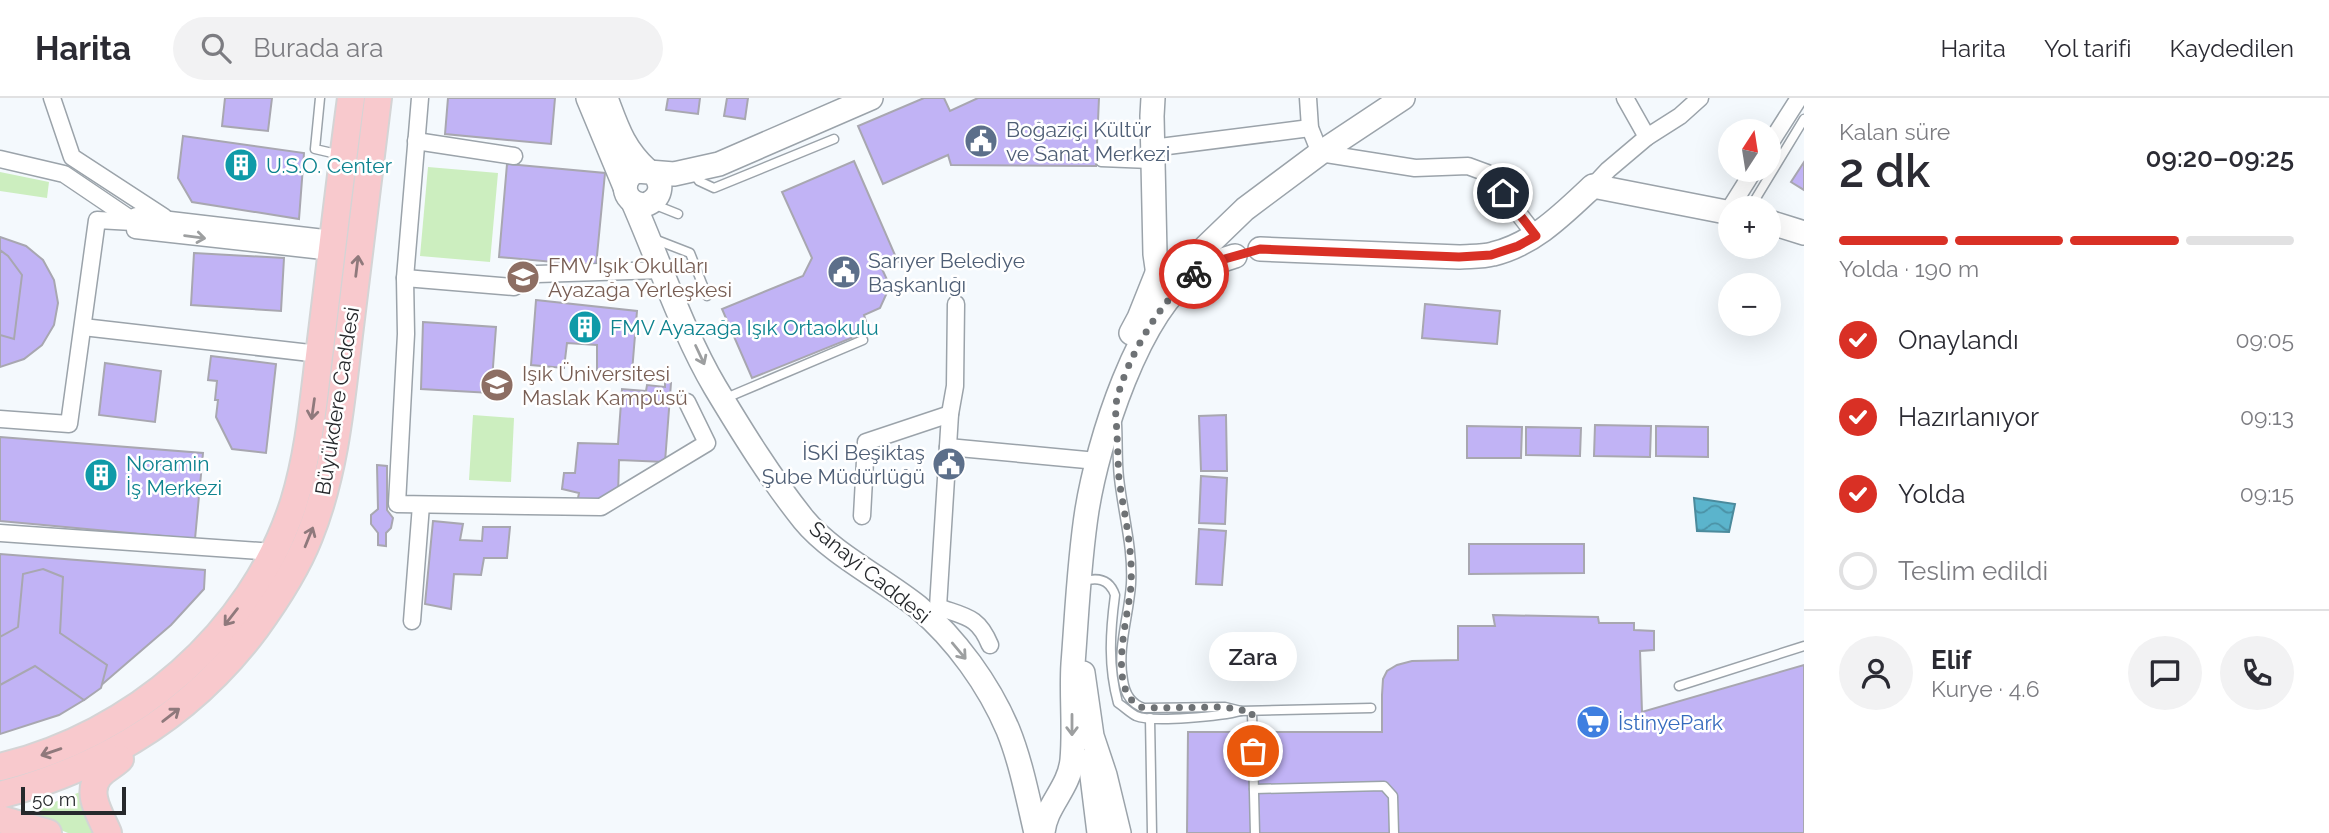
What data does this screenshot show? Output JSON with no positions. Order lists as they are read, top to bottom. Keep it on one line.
{"streets":{"main road":["Büyükdere Caddesi"],"street":["Sanayi Caddesi"]},"one_way":["Sanayi Caddesi"],"places":{"public building":["Boğaziçi Kültür ve Sanat Merkezi","Sarıyer Belediye Başkanlığı","İSKİ Beşiktaş Şube Müdürlüğü"],"building":["U.S.O. Center","FMV Ayazağa Işık Ortaokulu","Noramin İş Merkezi"],"school or university":["FMV Işık Okulları Ayazağa Yerleşkesi","Işık Üniversitesi Maslak Kampüsü"],"supermarket":["İstinyePark"],"other":["Zara"]},"scale_bar":"50 m","north":"top","page":{"header":"Harita","search":"Burada ara","nav":["Harita","Yol tarifi","Kaydedilen"],"heading":["2 dk","Kalan süre","09:20–09:25"],"panel":["Elif","Kurye · 4.6"],"map_buttons":["+","−"],"bar":"Yolda · 190 m","list":[["Onaylandı","09:05"],["Hazırlanıyor","09:13"],["Yolda","09:15"],"Teslim edildi"],"bubble":"Zara","scale":"50 m"}}
